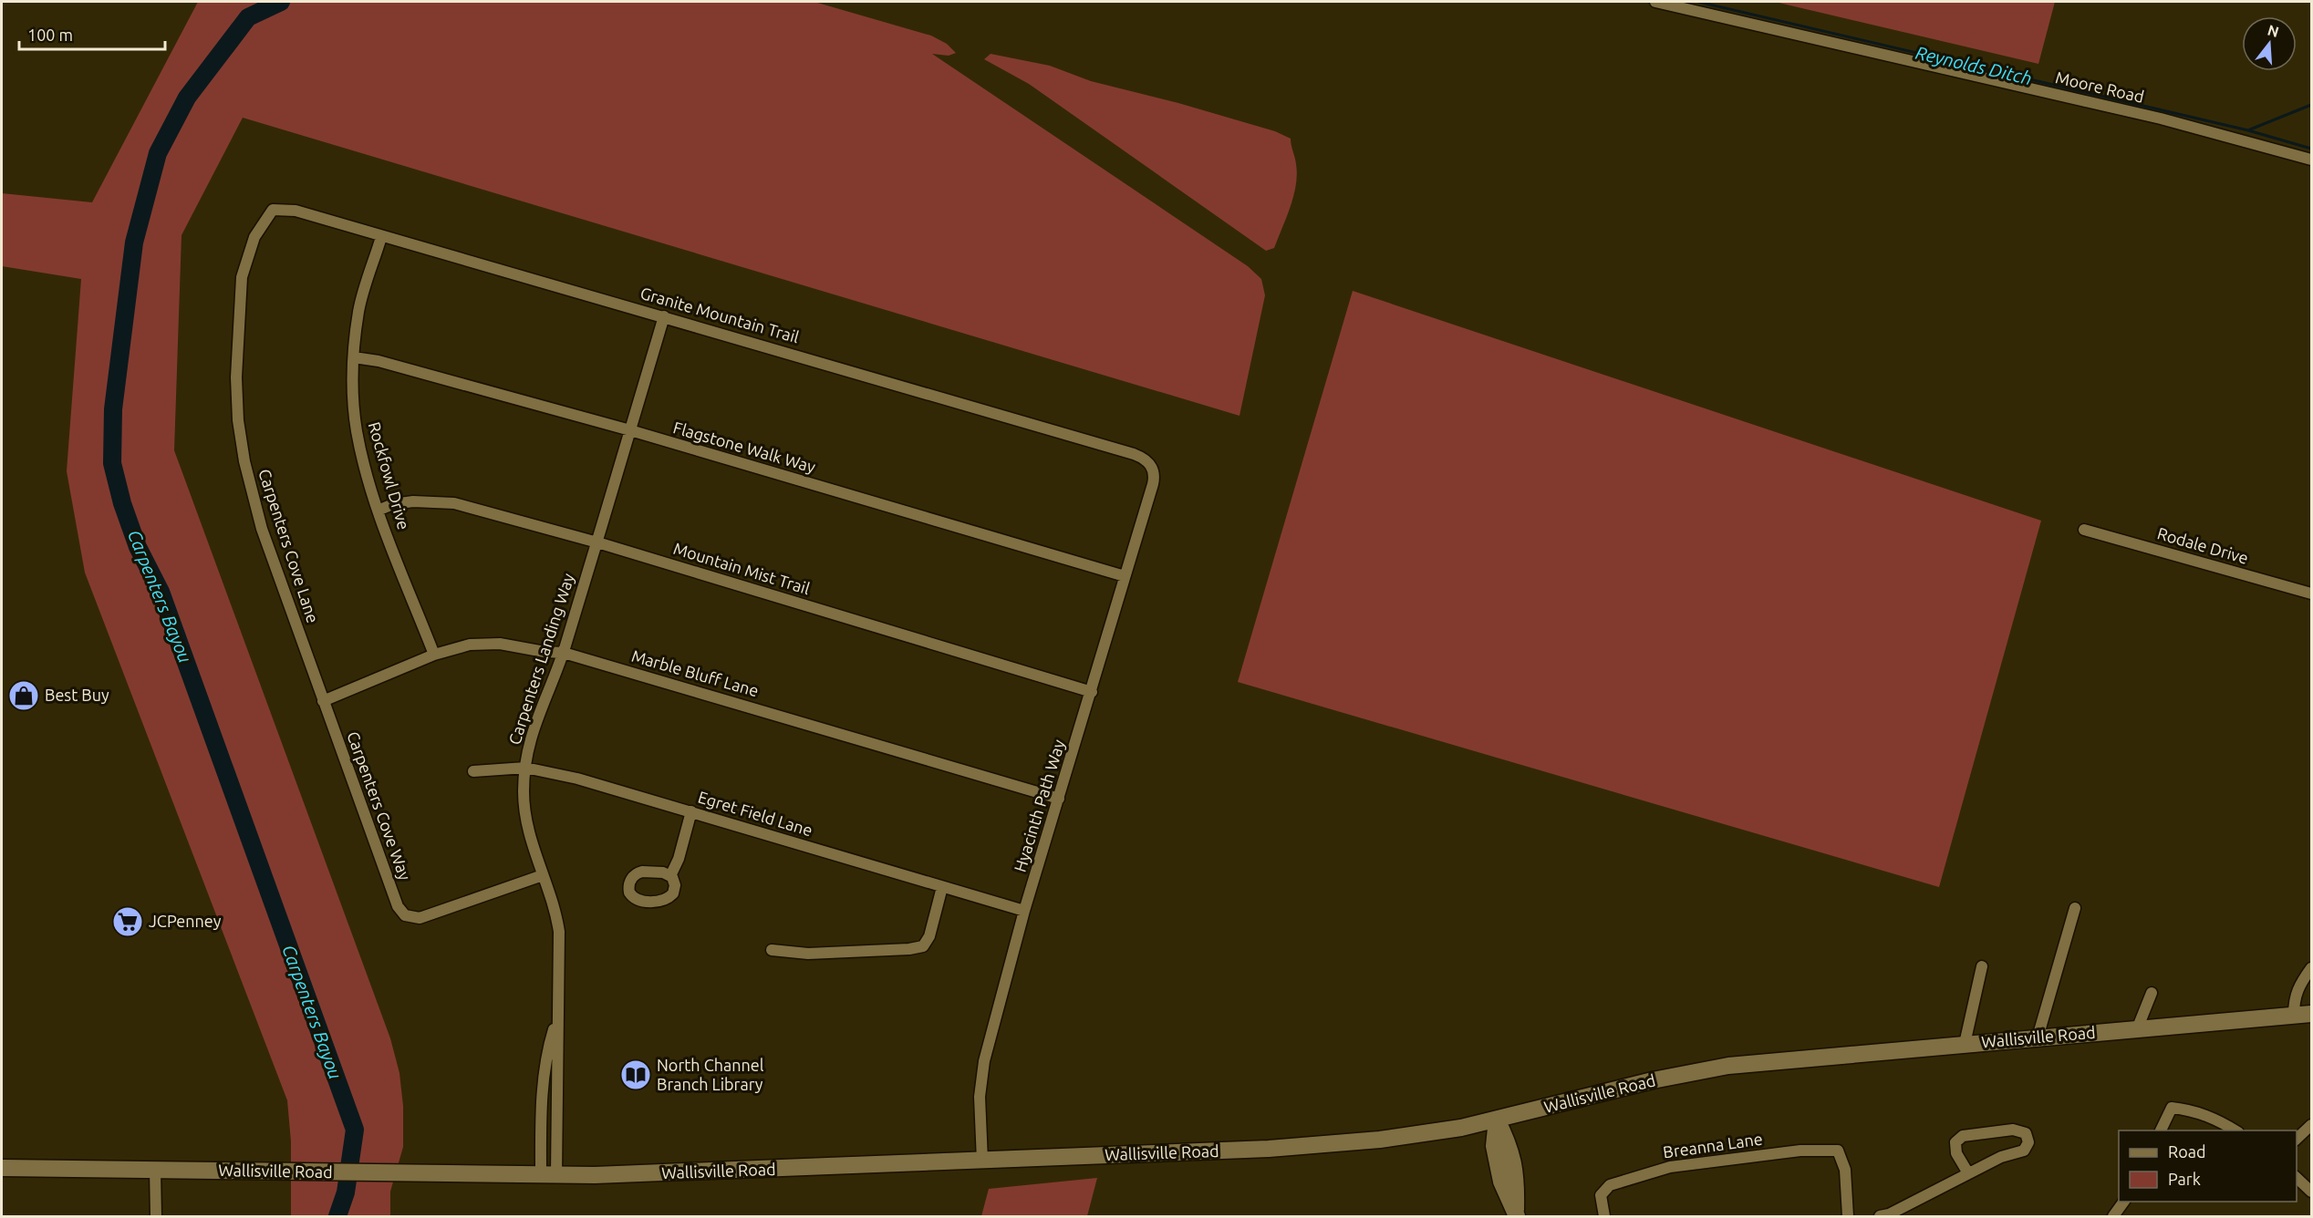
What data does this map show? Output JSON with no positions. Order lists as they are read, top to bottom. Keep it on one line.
{"streets":{"main road":["Wallisville Road"],"street":["Moore Road","Granite Mountain Trail","Flagstone Walk Way","Rockfowl Drive","Carpenters Cove Lane","Rodale Drive","Mountain Mist Trail","Carpenters Landing Way","Marble Bluff Lane","Carpenters Cove Way","Hyacinth Path Way","Egret Field Lane","Breanna Lane"]},"crossings":[["Granite Mountain Trail","Rockfowl Drive"],["Granite Mountain Trail","Carpenters Cove Lane"],["Granite Mountain Trail","Carpenters Landing Way"],["Granite Mountain Trail","Hyacinth Path Way"],["Flagstone Walk Way","Rockfowl Drive"],["Flagstone Walk Way","Carpenters Landing Way"],["Flagstone Walk Way","Hyacinth Path Way"],["Rockfowl Drive","Mountain Mist Trail"],["Rockfowl Drive","Marble Bluff Lane"],["Carpenters Cove Lane","Marble Bluff Lane"],["Carpenters Cove Lane","Carpenters Cove Way"],["Mountain Mist Trail","Carpenters Landing Way"],["Mountain Mist Trail","Hyacinth Path Way"],["Carpenters Landing Way","Marble Bluff Lane"],["Carpenters Landing Way","Carpenters Cove Way"],["Carpenters Landing Way","Egret Field Lane"],["Carpenters Landing Way","Wallisville Road"],["Marble Bluff Lane","Carpenters Cove Way"],["Marble Bluff Lane","Hyacinth Path Way"],["Hyacinth Path Way","Egret Field Lane"],["Hyacinth Path Way","Wallisville Road"]],"water":["Reynolds Ditch","Carpenters Bayou"],"places":{"shop":["Best Buy"],"supermarket":["JCPenney"],"library":["North Channel Branch Library"]},"legend":["Road","Park"],"scale_bar":"100 m","north":"top"}
